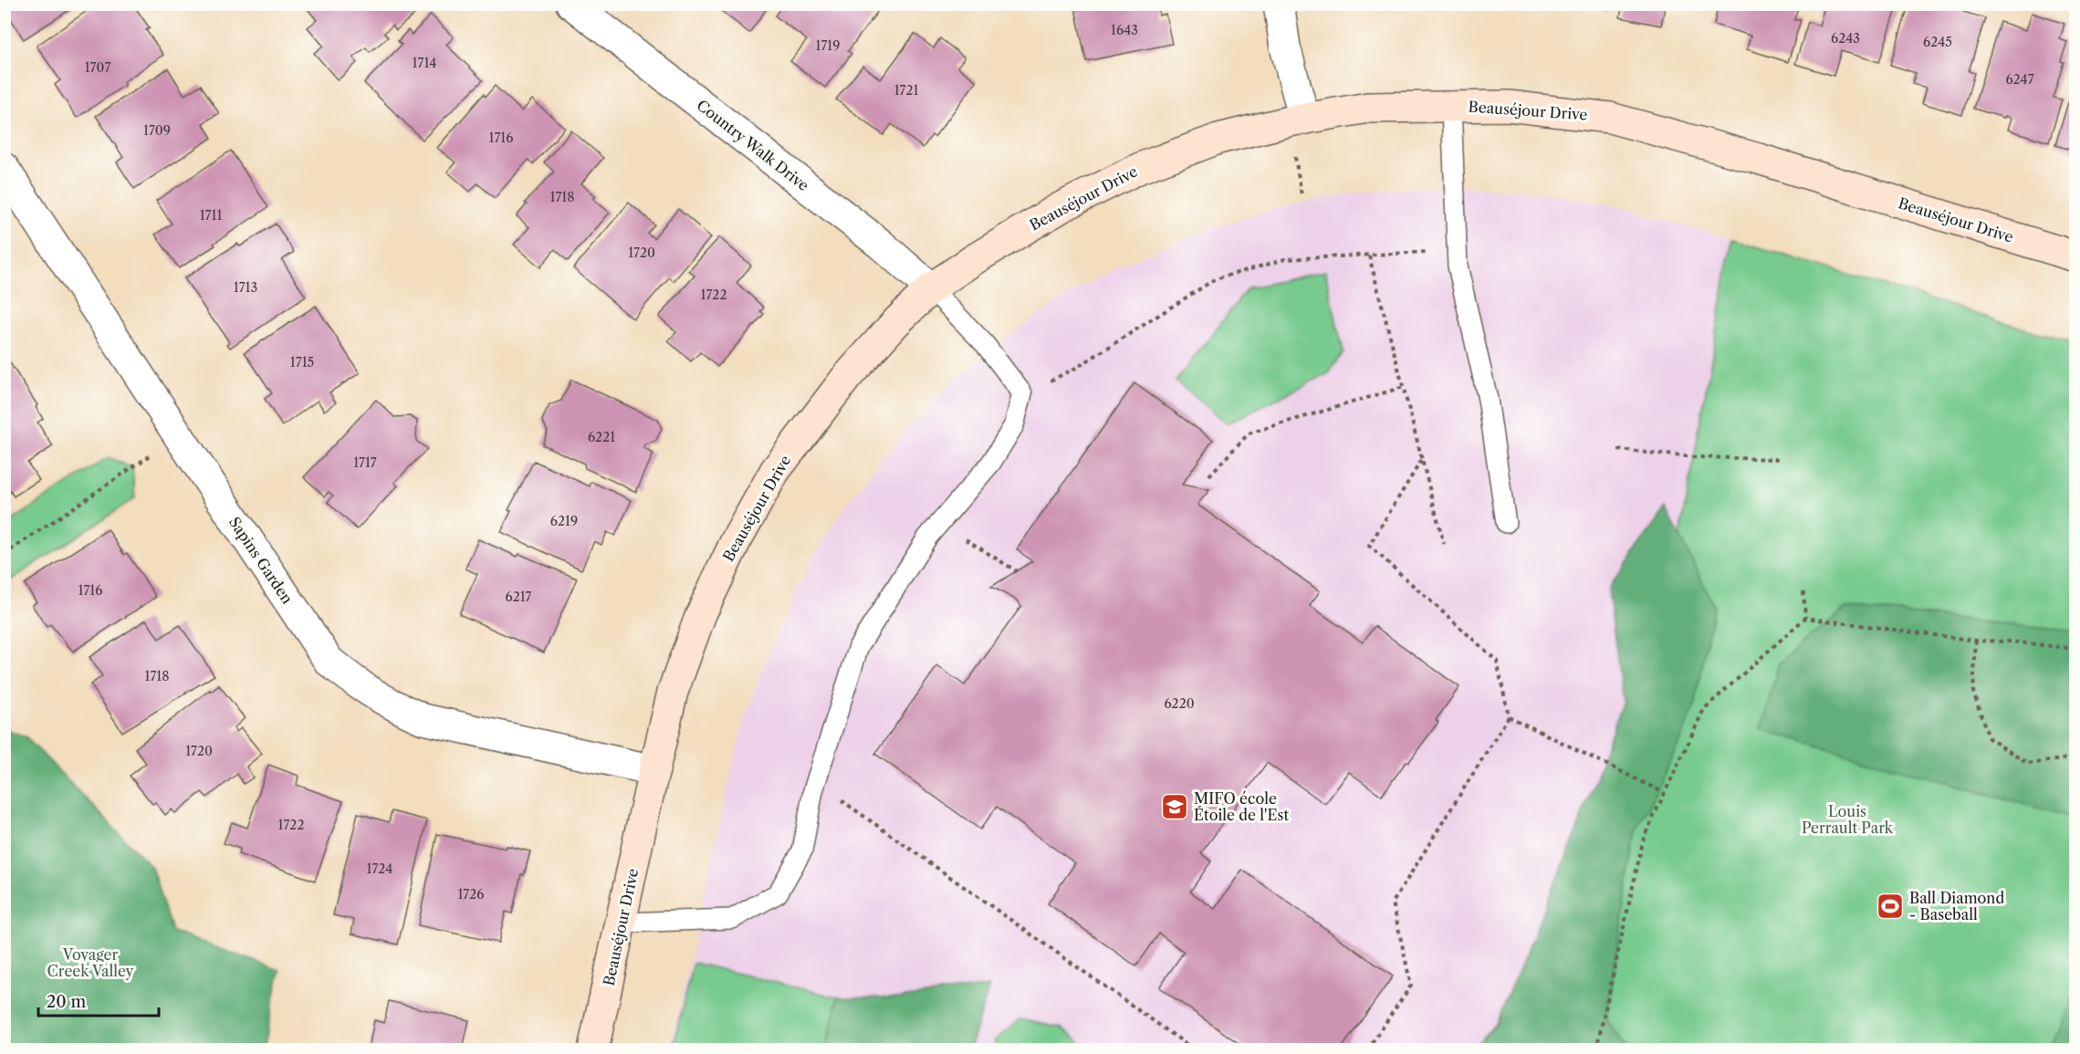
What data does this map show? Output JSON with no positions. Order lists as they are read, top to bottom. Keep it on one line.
{"streets":{"street":["Beauséjour Drive","Country Walk Drive","Sapins Garden"]},"crossings":[["Beauséjour Drive","Country Walk Drive"],["Beauséjour Drive","Sapins Garden"]],"parks":["Louis Perrault Park","Voyager Creek Valley"],"places":{"school or university":["MIFO école Étoile de l'Est"],"sports":["Ball Diamond - Baseball"]},"house_numbers":["1643","6243","6245","1719","1714","1707","6247","1721","1709","1716","1718","1711","1720","1713","1722","1715","6221","1717","6219","1716","6217","1718","6220","1720","1722","1724","1726"],"scale_bar":"20 m"}
